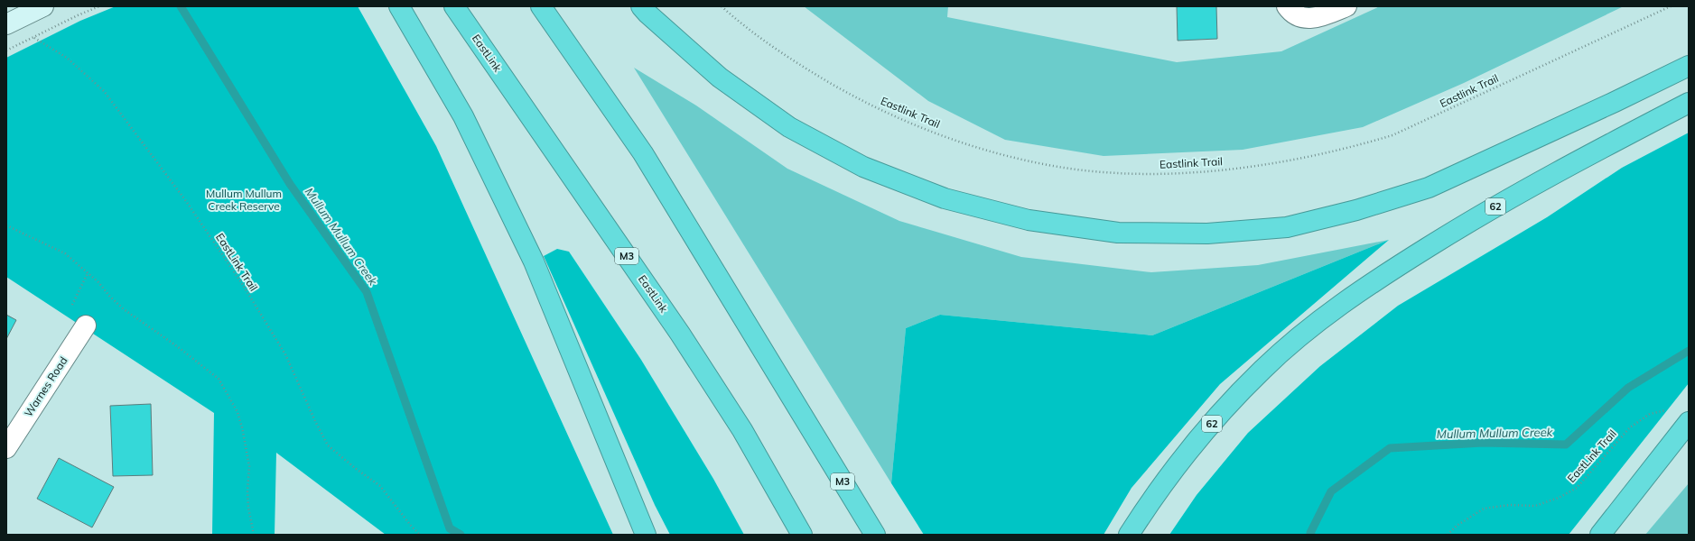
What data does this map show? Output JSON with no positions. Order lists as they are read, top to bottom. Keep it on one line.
{"streets":{"highway":["EastLink","62","M3"],"street":["Warnes Road"],"path":["Eastlink Trail","EastLink Trail"]},"water":["Mullum Mullum Creek"],"parks":["Mullum Mullum Creek Reserve"]}
